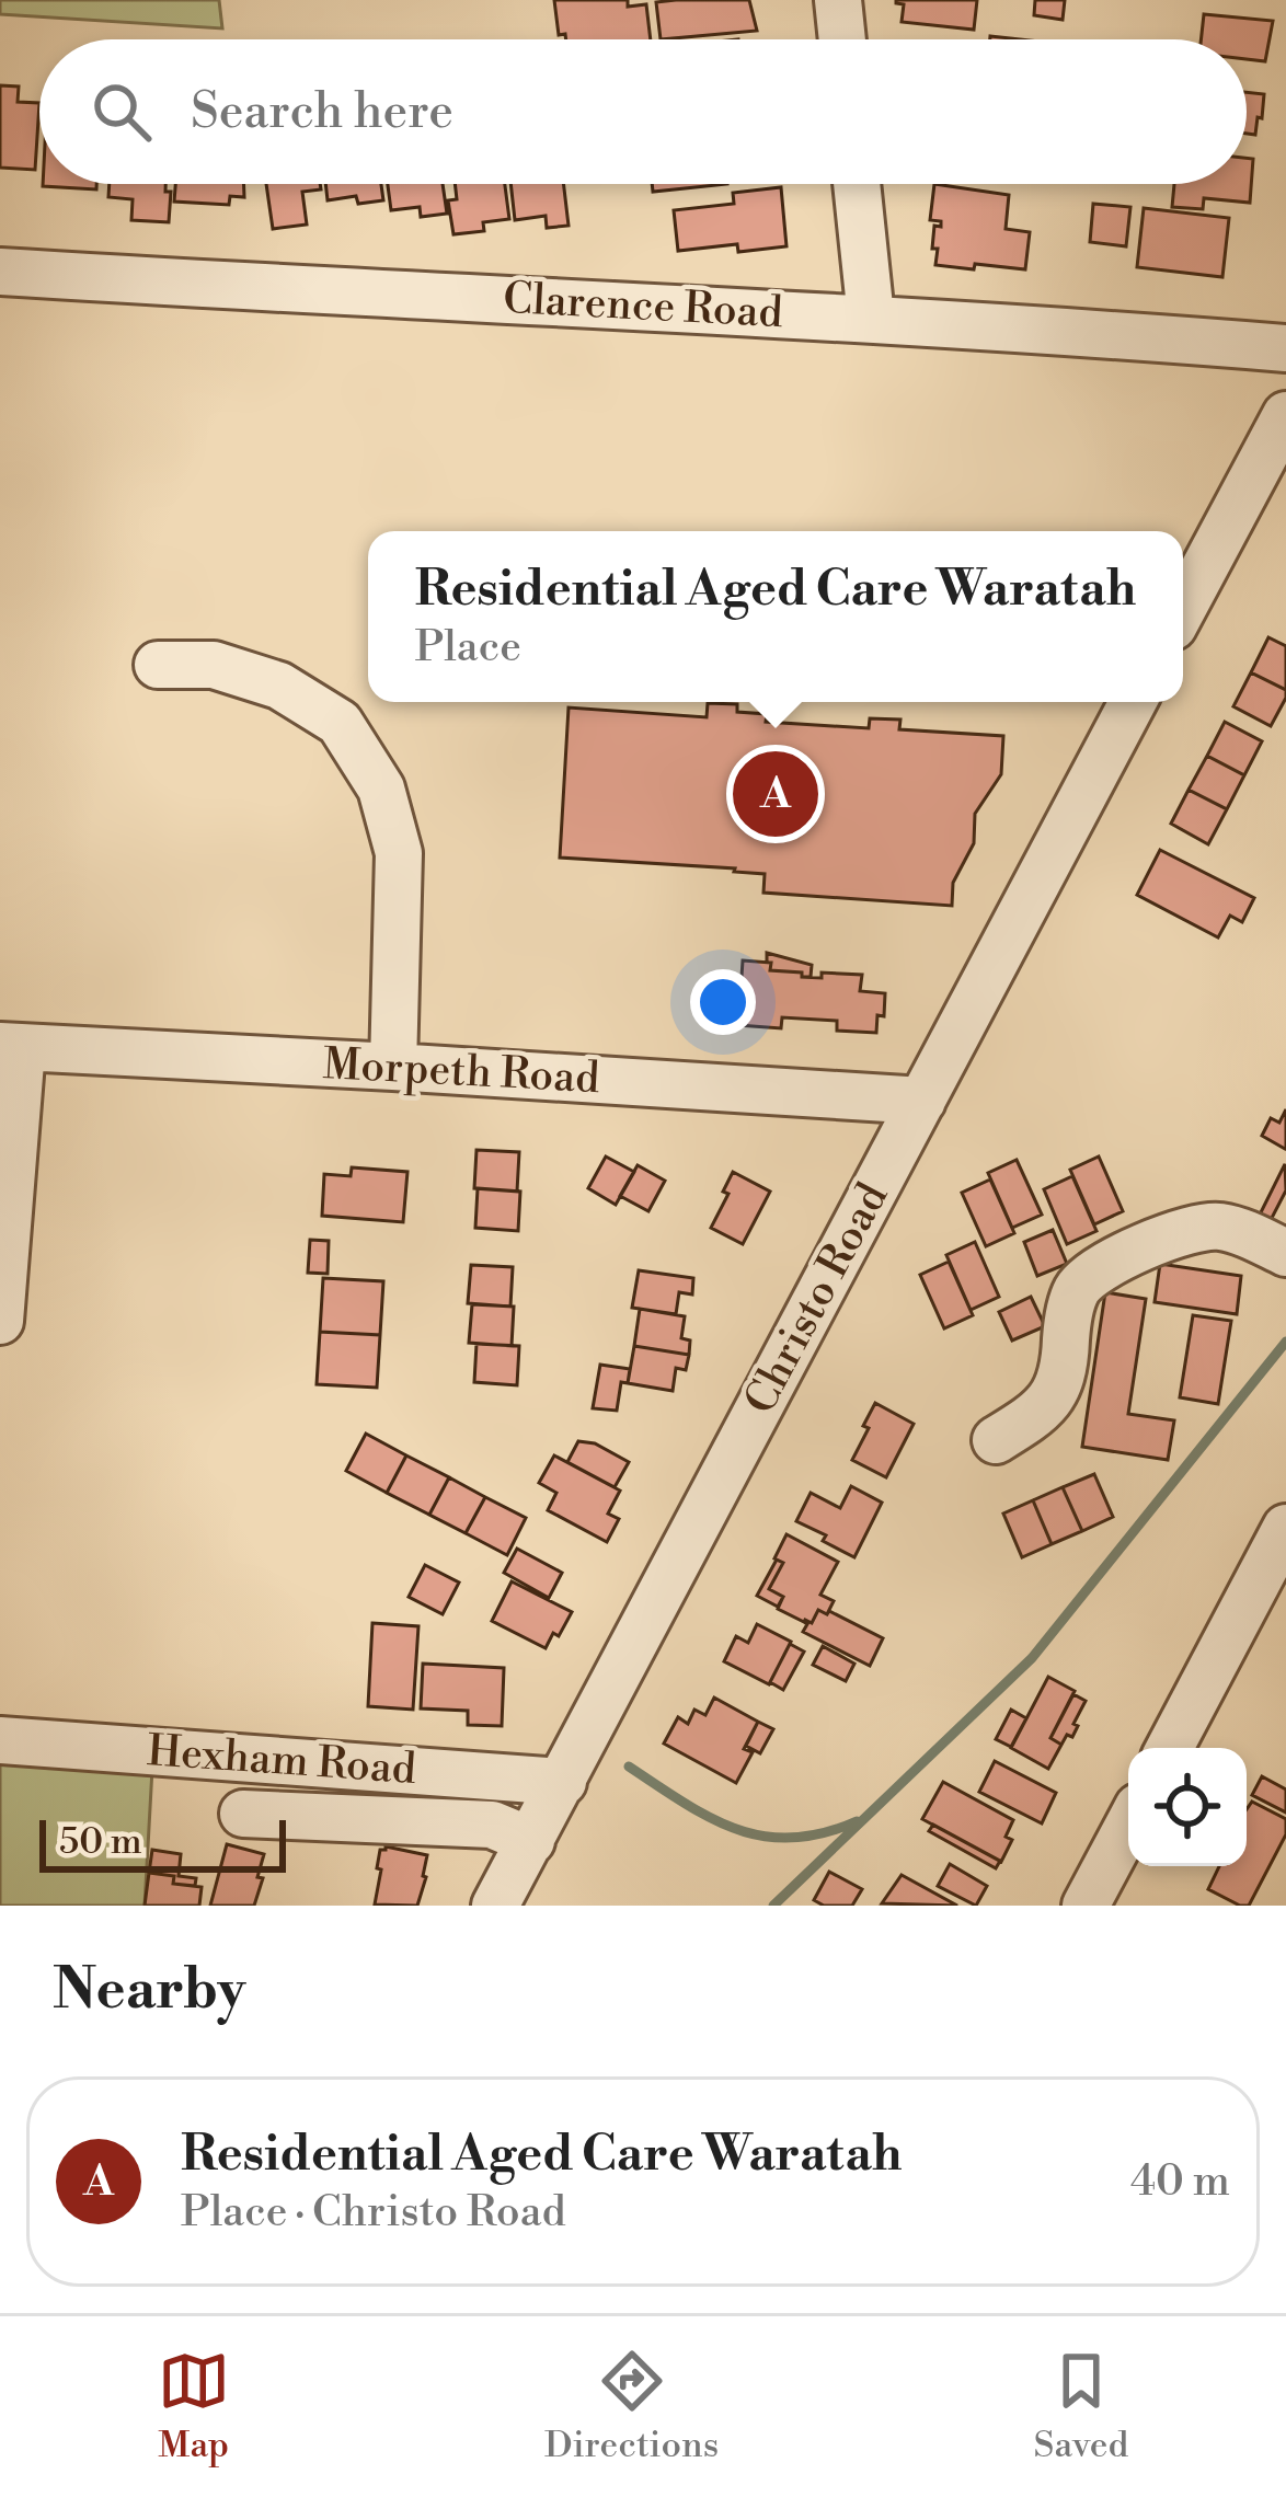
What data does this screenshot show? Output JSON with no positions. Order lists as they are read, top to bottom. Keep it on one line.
{"streets":{"street":["Clarence Road","Morpeth Road","Christo Road","Hexham Road"]},"crossings":[["Morpeth Road","Christo Road"],["Christo Road","Hexham Road"]],"scale_bar":"50 m","page":{"search":"Search here","popup":["Residential Aged Care Waratah","Place"],"pins":"A","scale":"50 m","heading":"Nearby","list":[{"mark":"A","name":"Residential Aged Care Waratah","note":"Place · Christo Road","value":"40 m"}],"nav":["Map","Directions","Saved"]}}
